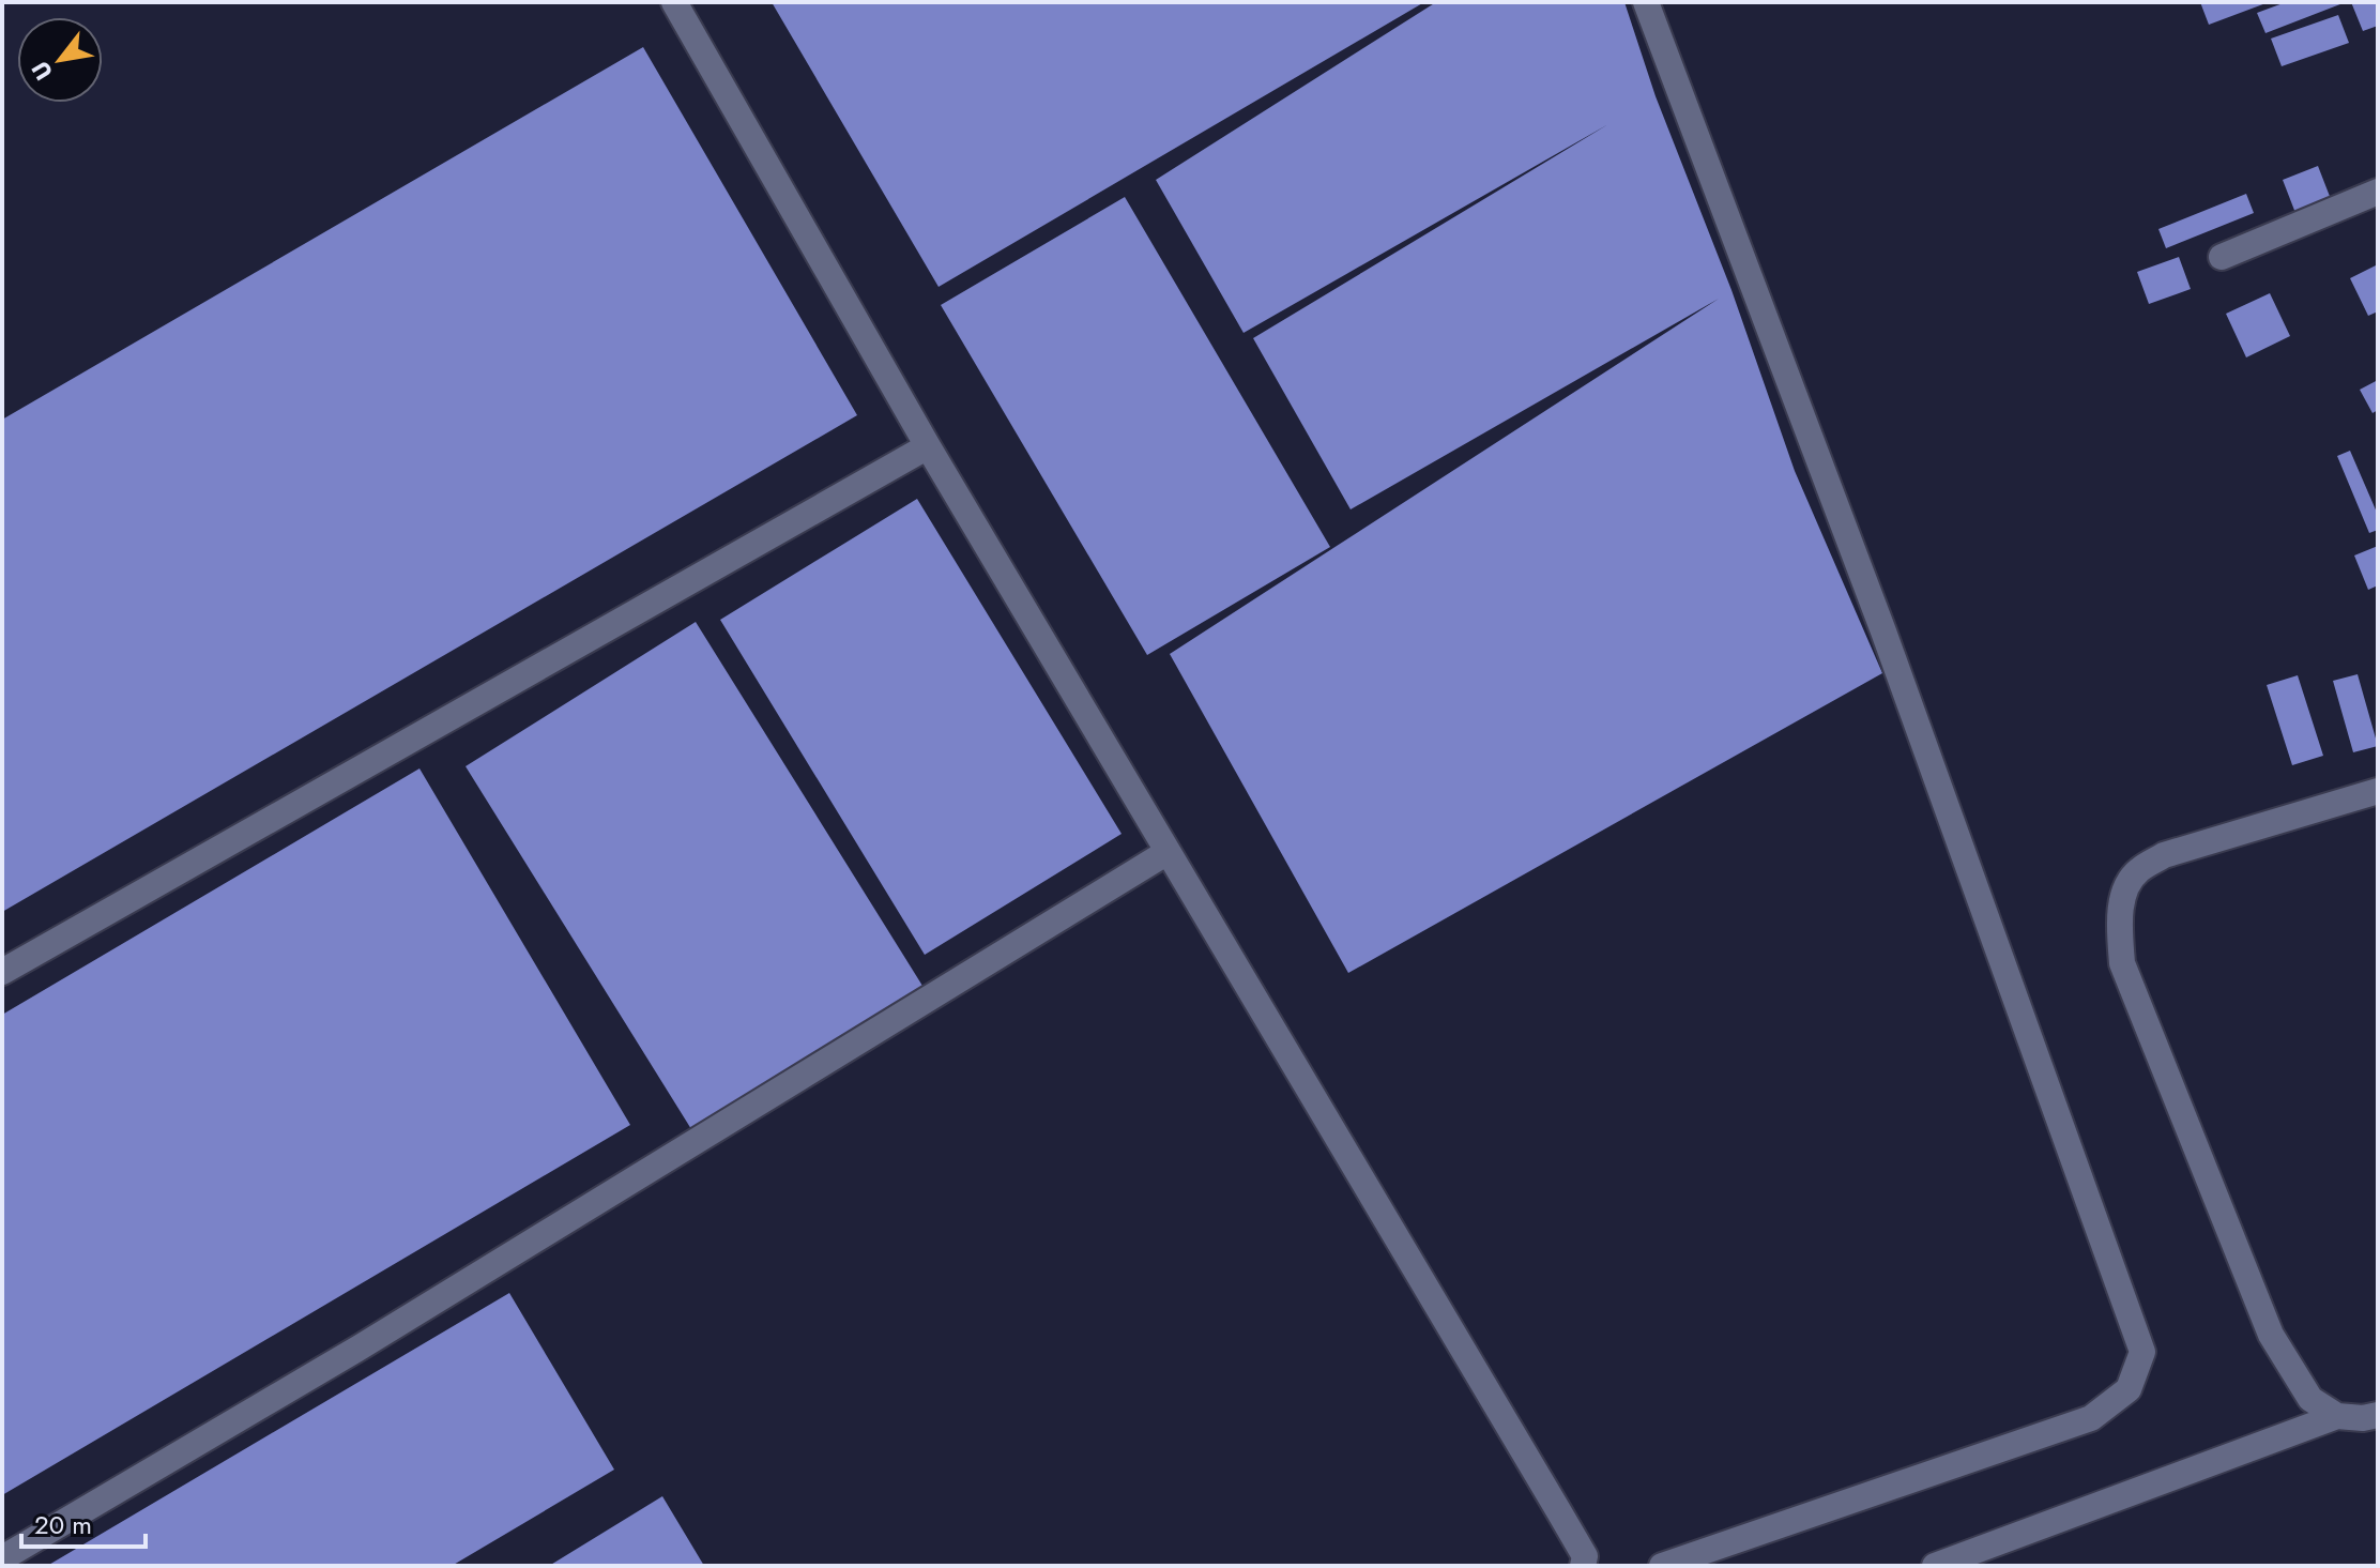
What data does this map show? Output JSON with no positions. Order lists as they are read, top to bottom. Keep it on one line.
{"scale_bar":"20 m","north":"bottom left"}
